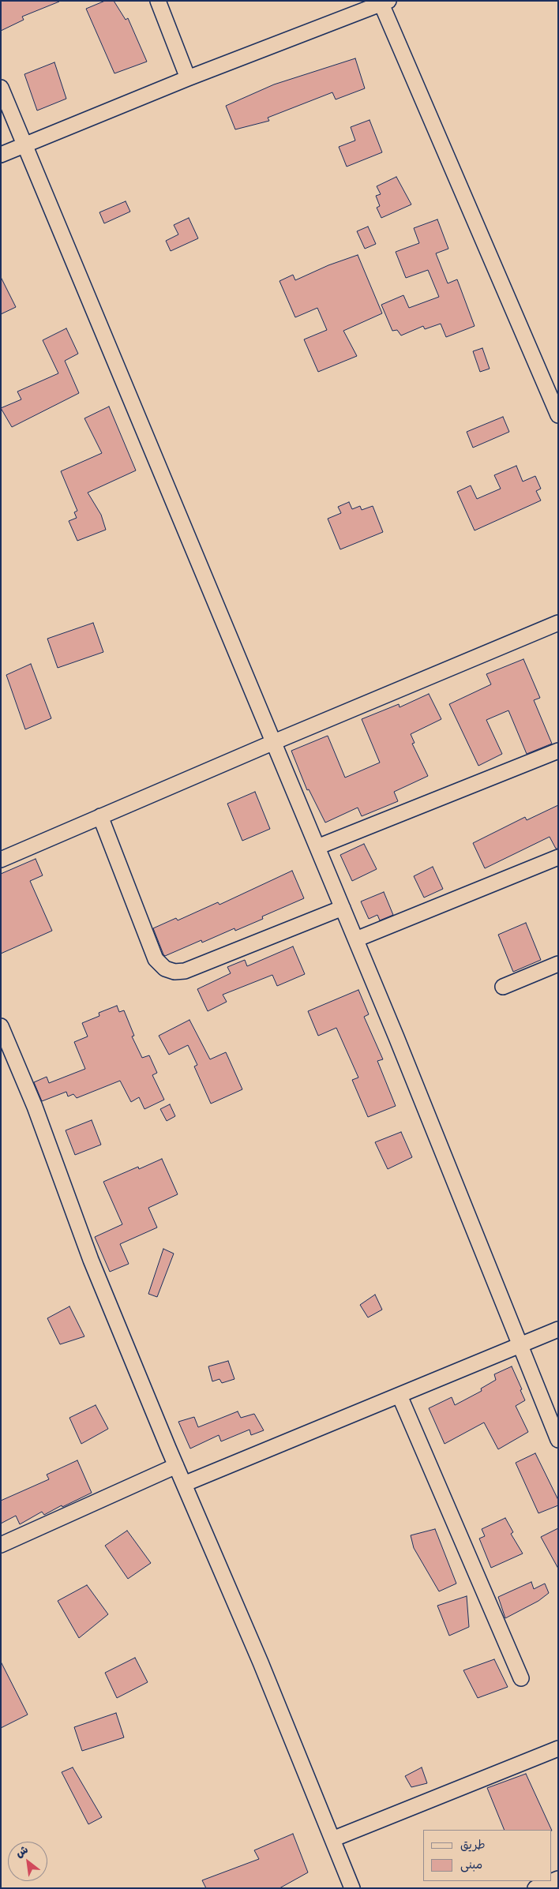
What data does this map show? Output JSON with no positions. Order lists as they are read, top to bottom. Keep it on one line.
{"legend":["طريق","مبنى"],"north":"top left"}
